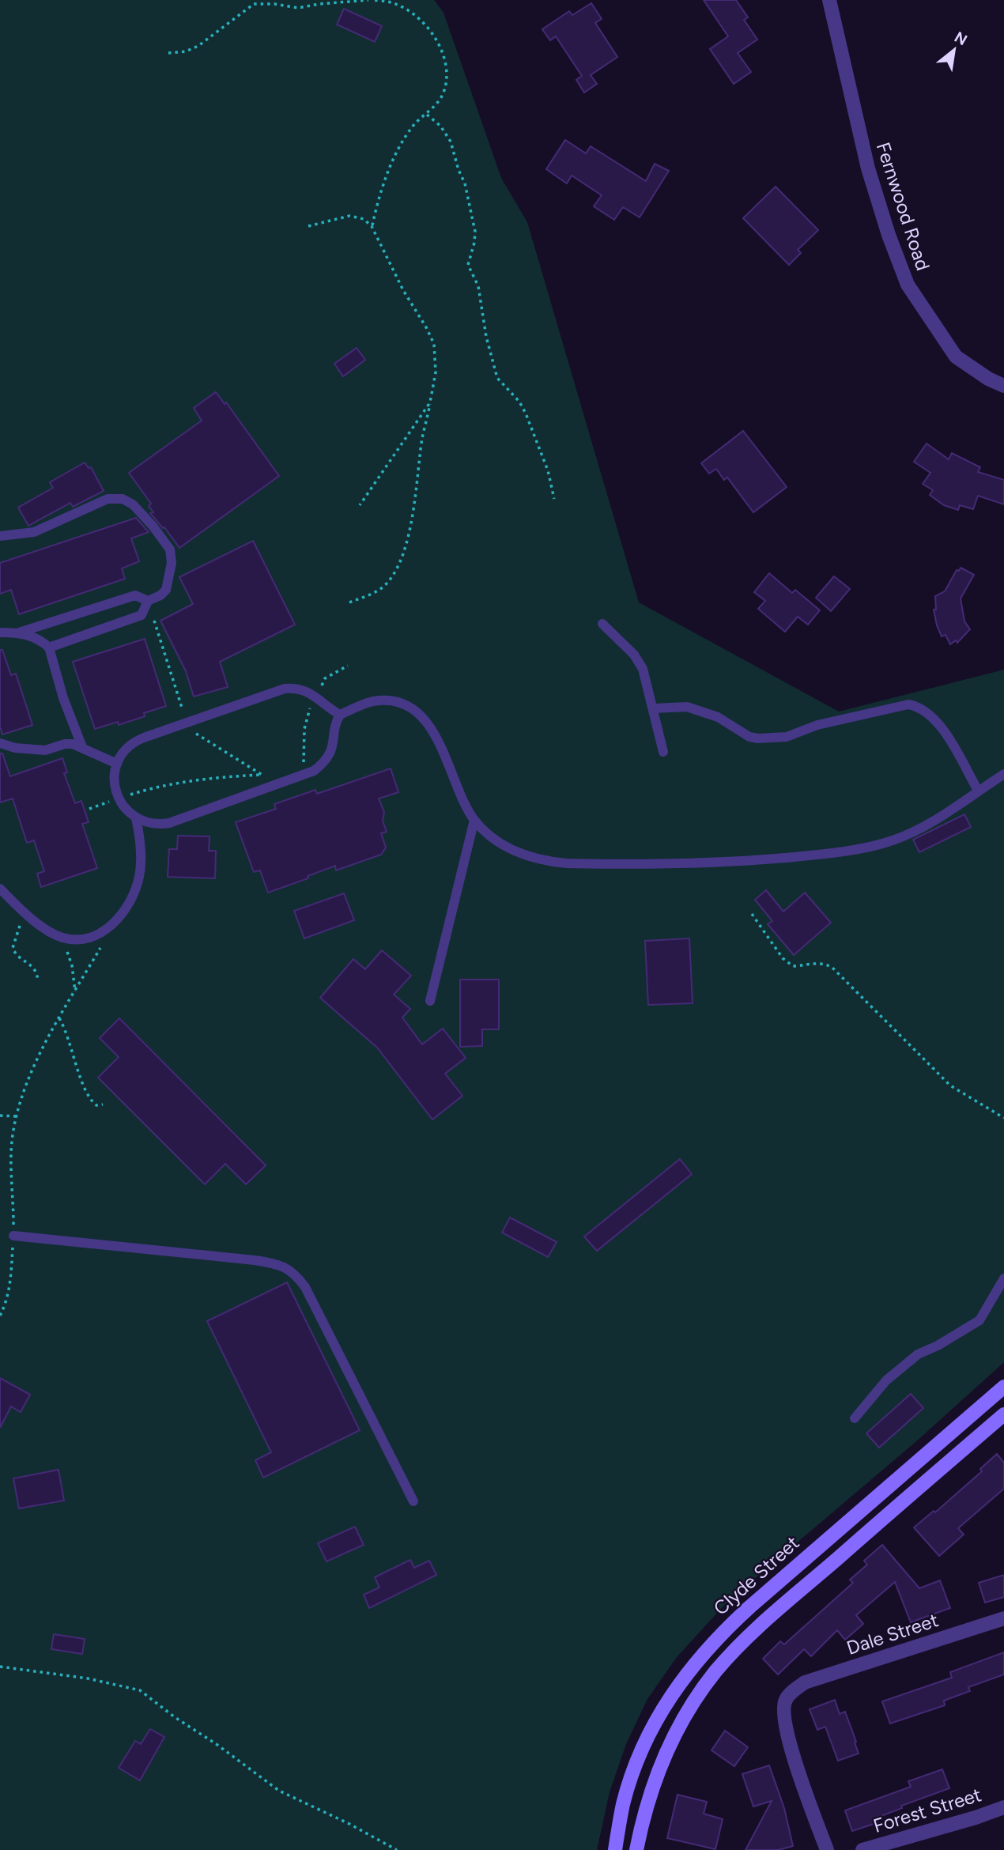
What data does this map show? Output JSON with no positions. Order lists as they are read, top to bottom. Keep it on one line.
{"streets":{"main road":["Clyde Street"],"street":["Fernwood Road","Dale Street","Forest Street"]},"north":"top right"}
